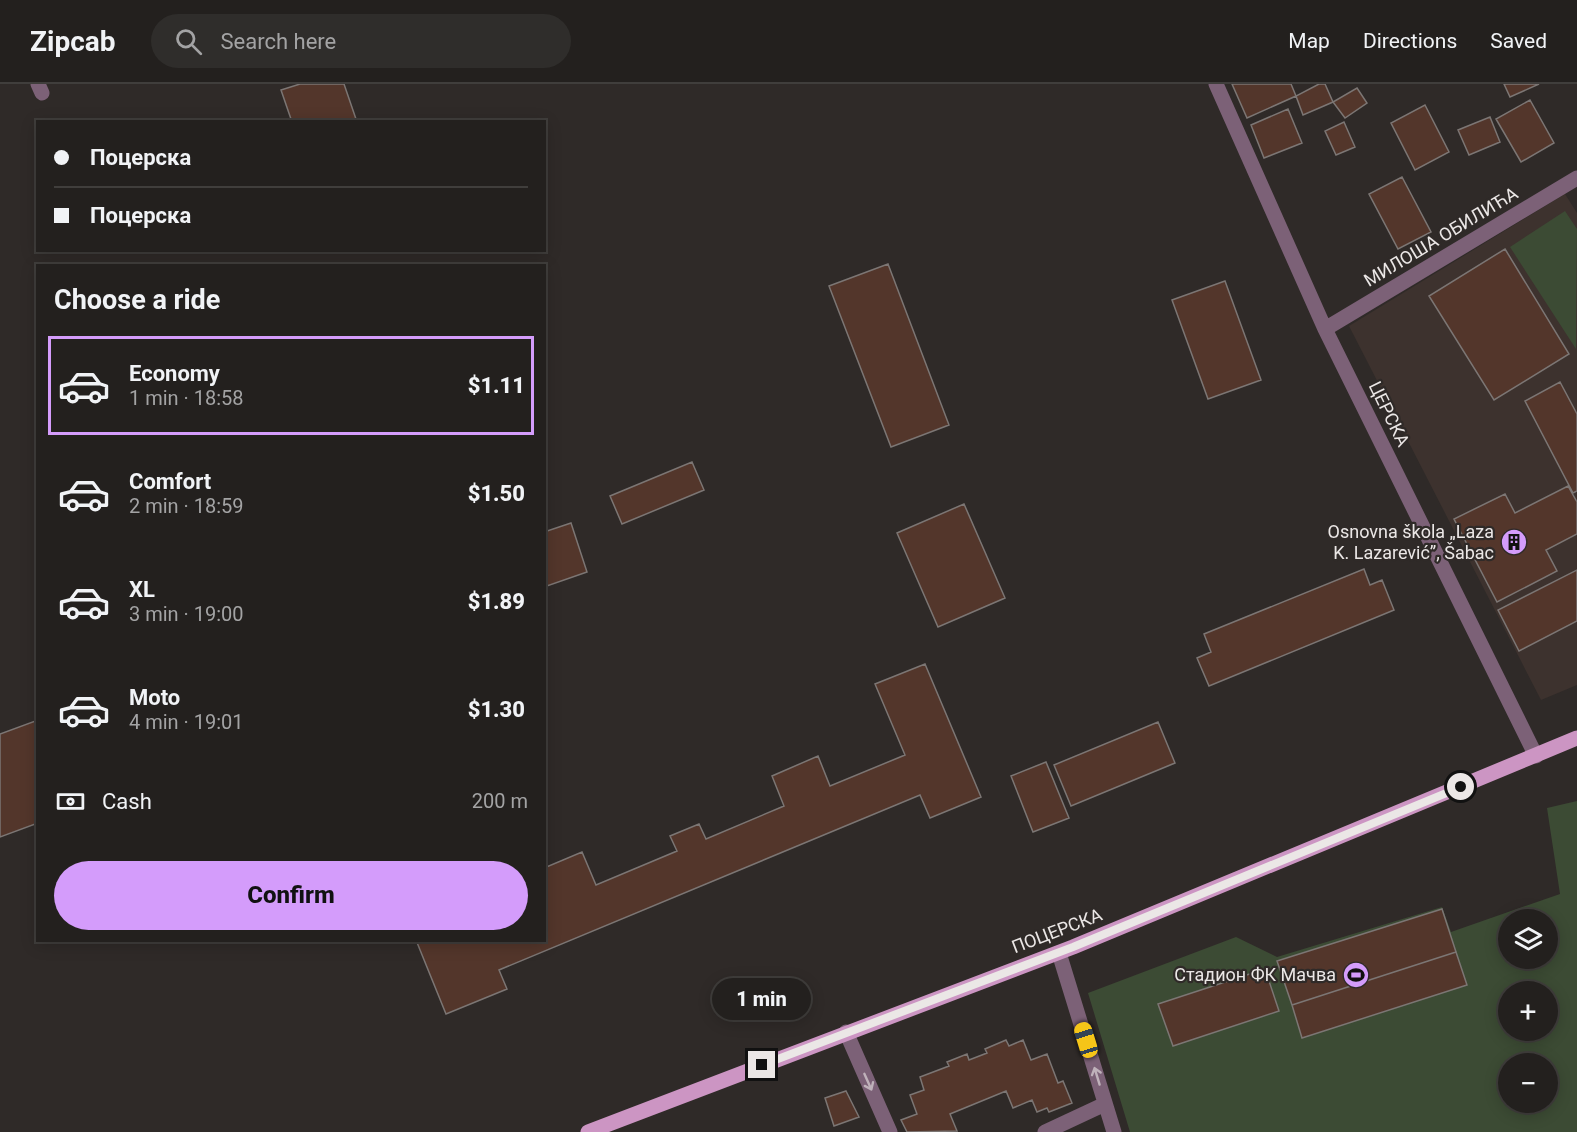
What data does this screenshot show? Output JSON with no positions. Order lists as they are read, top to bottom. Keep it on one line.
{"streets":{"main road":["ПОЦЕРСКА"],"street":["МИЛОША ОБИЛИЋА","ЦЕРСКА"]},"crossings":[["МИЛОША ОБИЛИЋА","ЦЕРСКА"],["ЦЕРСКА","ПОЦЕРСКА"]],"places":{"building":["Osnovna škola „Laza K. Lazarević”, Šabac"],"sports":["Стадион ФК Мачва"]},"page":{"header":"Zipcab","search":"Search here","nav":["Map","Directions","Saved"],"banner":["Поцерска","Поцерска"],"heading":"Choose a ride","list":[{"name":"Economy","note":"1 min · 18:58","value":"$1.11"},{"name":"Comfort","note":"2 min · 18:59","value":"$1.50"},{"name":"XL","note":"3 min · 19:00","value":"$1.89"},{"name":"Moto","note":"4 min · 19:01","value":"$1.30"}],"pay":["Cash","200 m"],"buttons":"Confirm","map_buttons":["+","−"],"bubble":"1 min"}}
